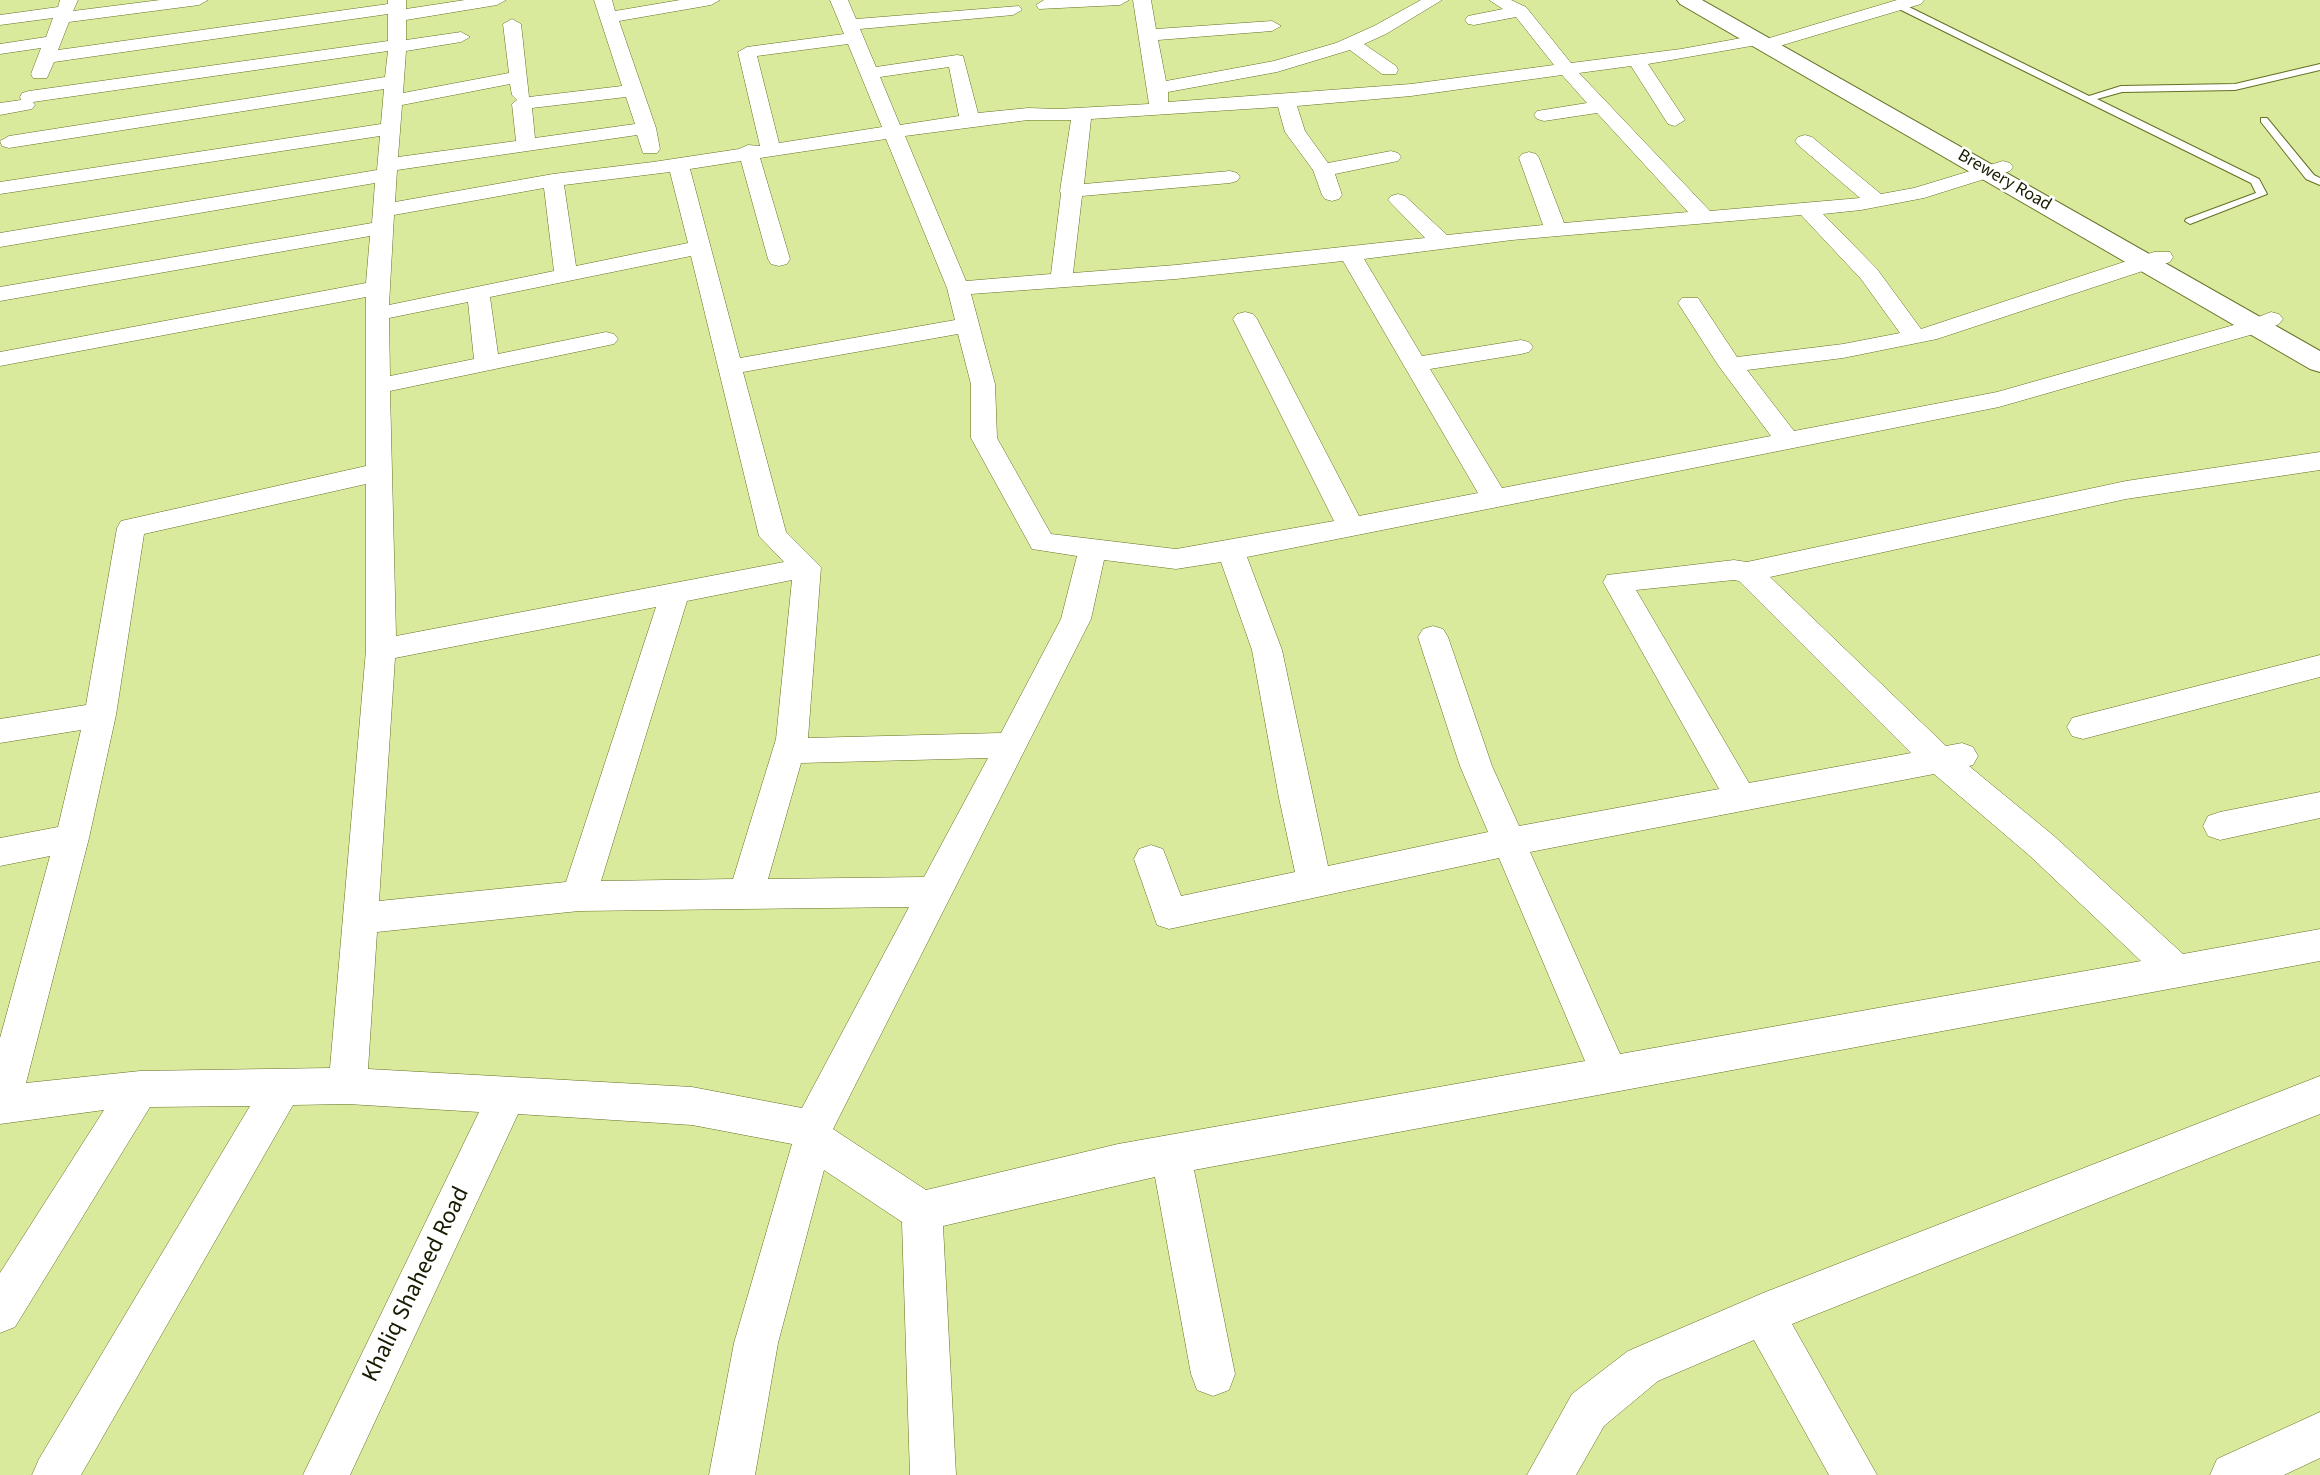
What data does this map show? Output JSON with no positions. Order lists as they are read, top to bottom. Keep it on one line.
{"streets":{"main road":["Brewery Road"],"street":["Khaliq Shaheed Road"]}}
